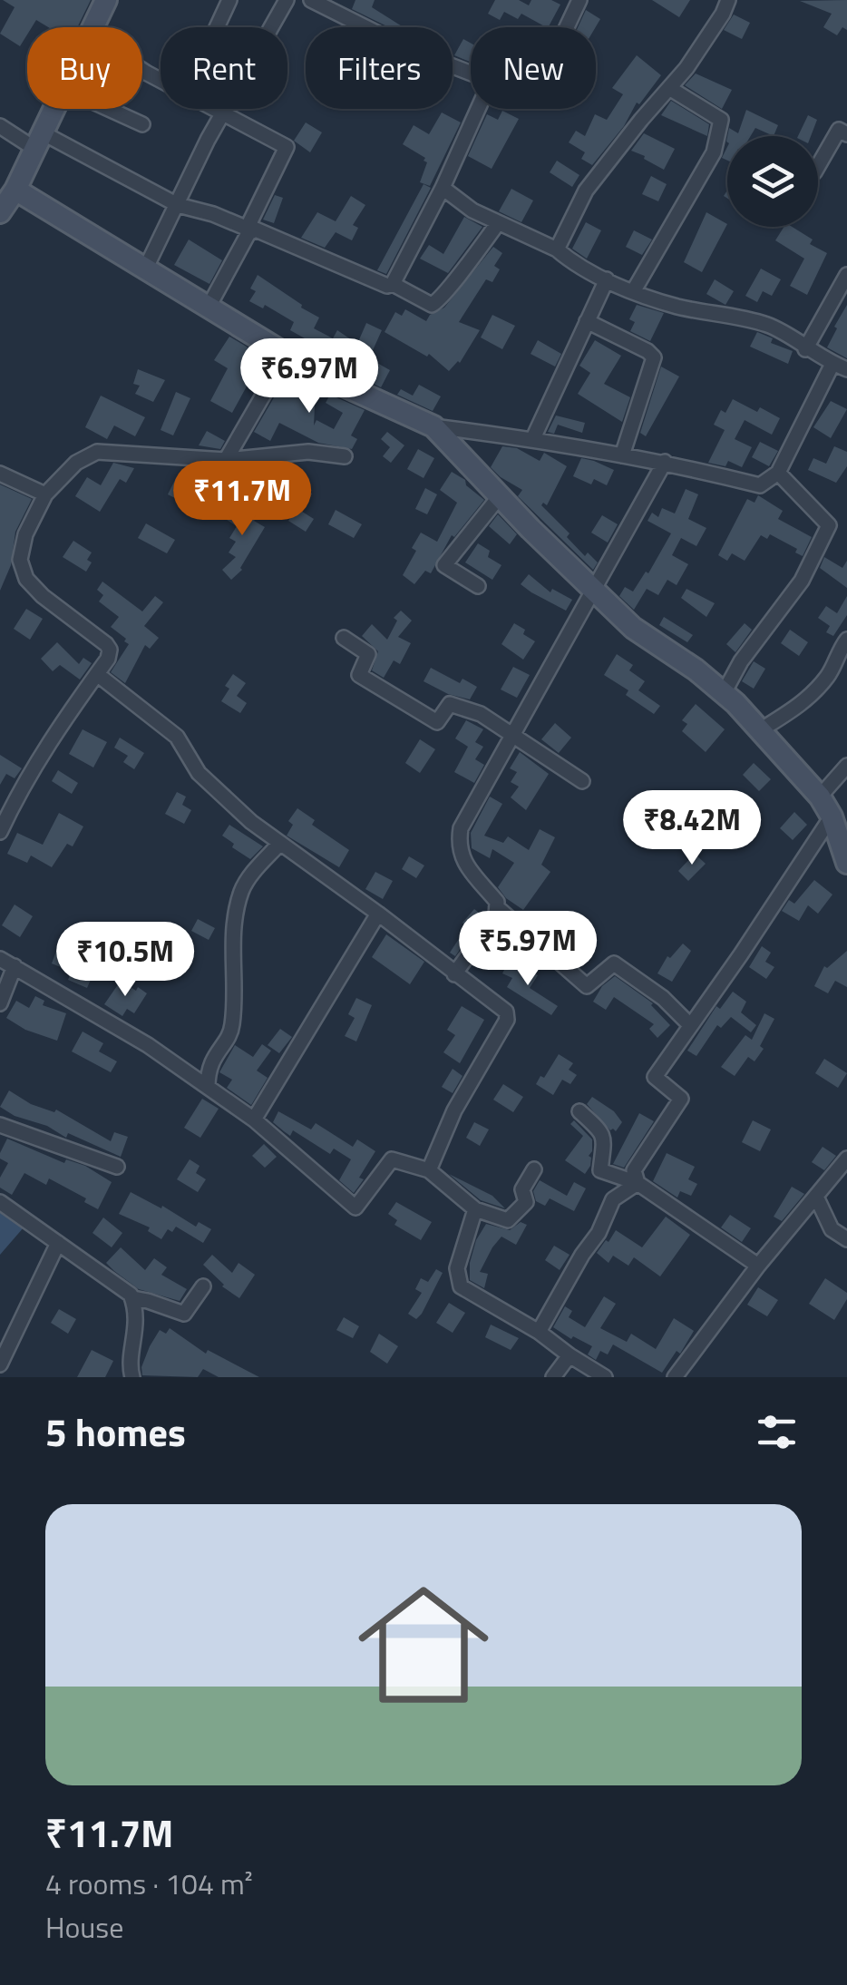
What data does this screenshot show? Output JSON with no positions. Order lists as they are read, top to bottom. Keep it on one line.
{"page":{"chip":["Buy","Rent","Filters","New"],"price":["₹6.97M","₹11.7M","₹8.42M","₹5.97M","₹10.5M"],"heading":"5 homes","list":[{"name":"₹11.7M","note":"4 rooms · 104 m² · House"}]}}
